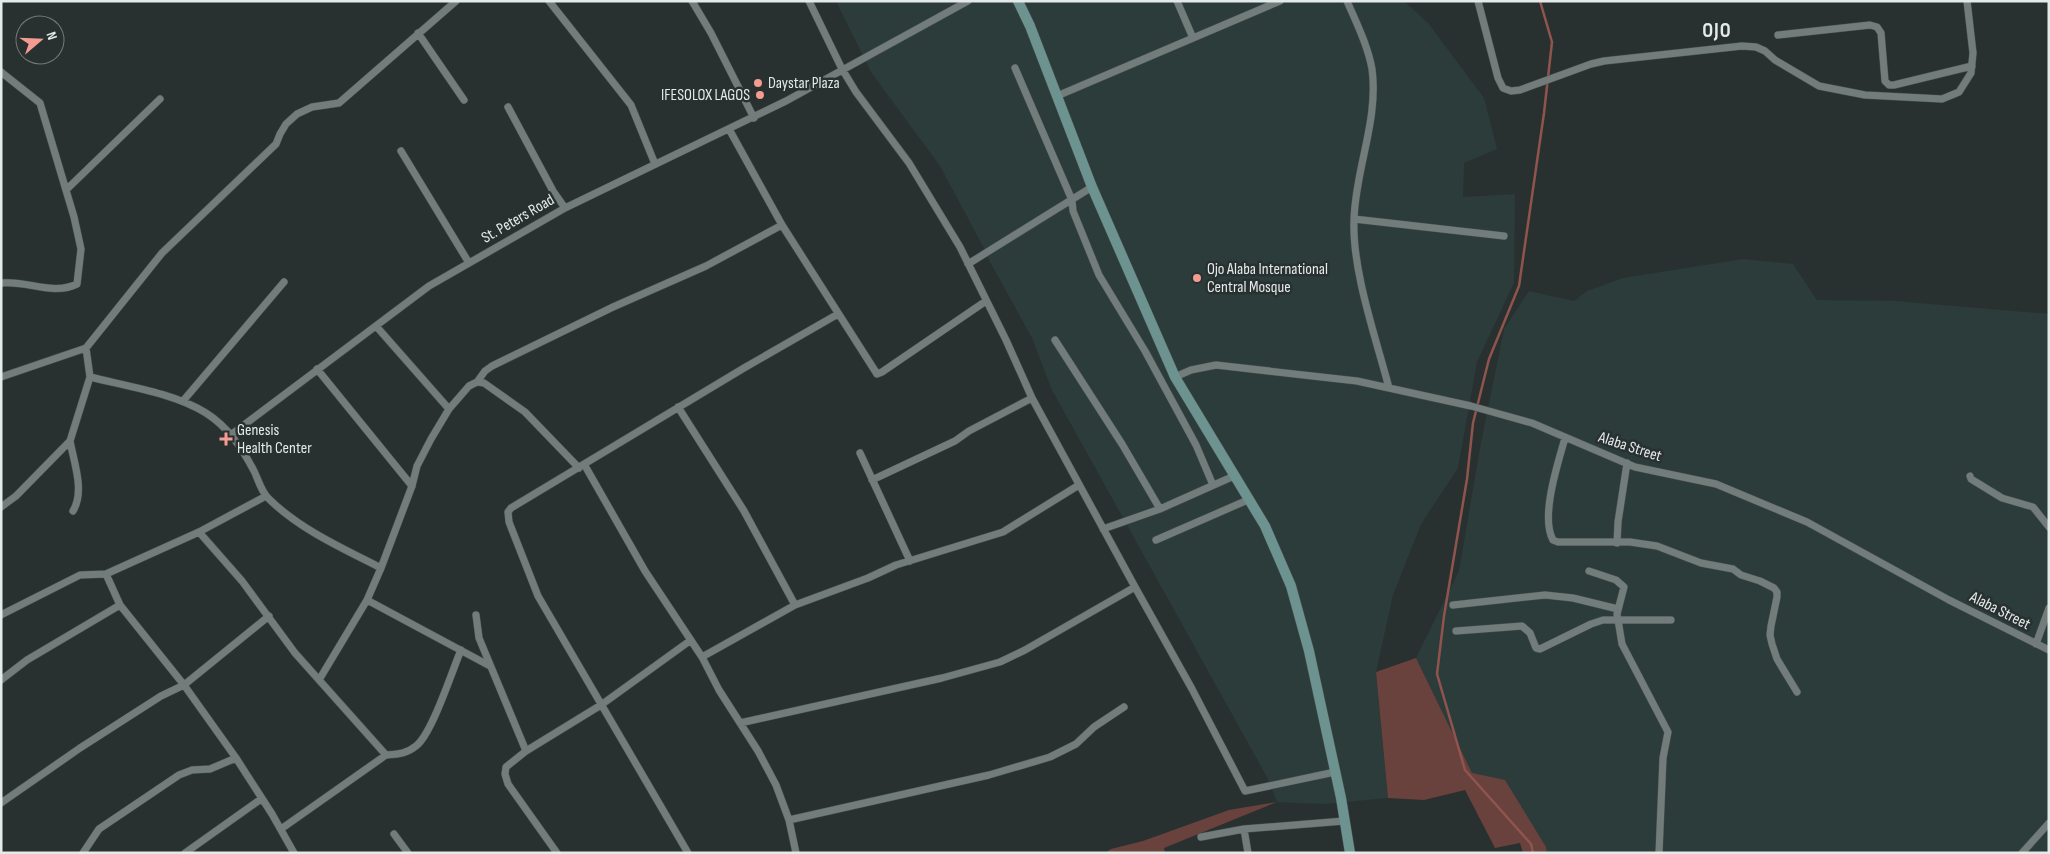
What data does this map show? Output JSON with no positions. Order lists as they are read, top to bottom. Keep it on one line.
{"streets":{"street":["St. Peters Road","Alaba Street"]},"districts":["OJO"],"places":{"other":["Daystar Plaza","IFESOLOX LAGOS","Ojo Alaba International Central Mosque"],"health":["Genesis Health Center"]},"north":"right"}
